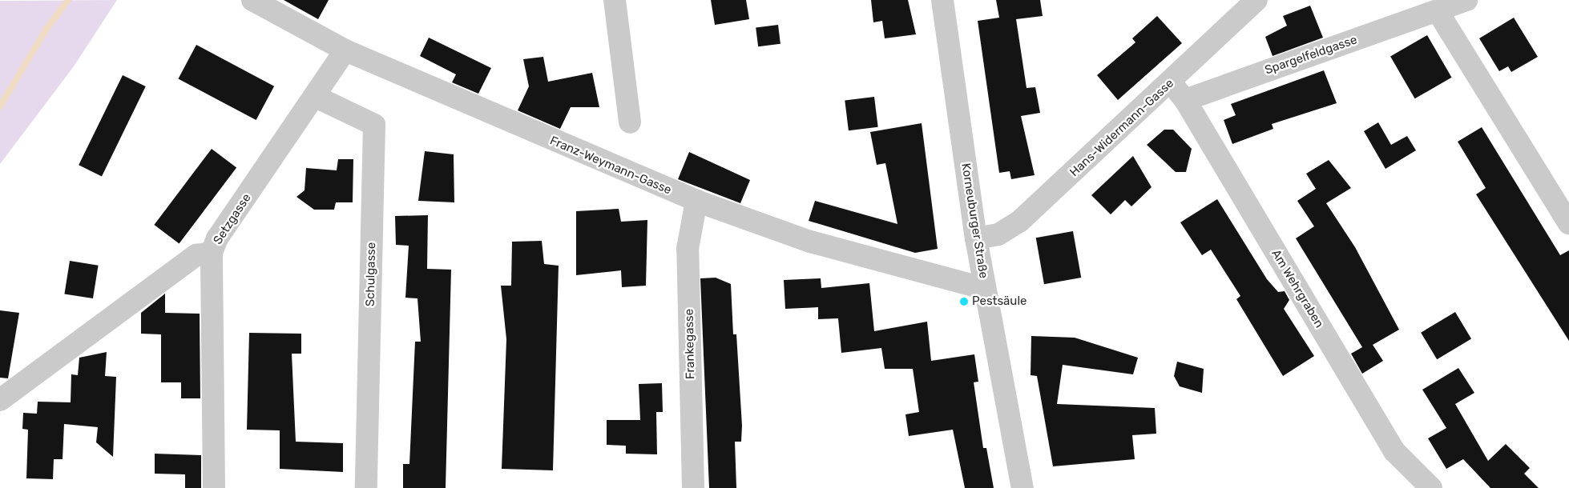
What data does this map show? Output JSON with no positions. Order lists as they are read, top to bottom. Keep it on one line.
{"streets":{"street":["Spargelfeldgasse","Hans-Widermann-Gasse","Franz-Weymann-Gasse","Setzgasse","Korneuburger Straße","Schulgasse","Am Wehrgraben","Frankegasse"]},"crossings":[["Spargelfeldgasse","Am Wehrgraben"],["Hans-Widermann-Gasse","Korneuburger Straße"],["Hans-Widermann-Gasse","Am Wehrgraben"],["Franz-Weymann-Gasse","Setzgasse"],["Franz-Weymann-Gasse","Korneuburger Straße"],["Franz-Weymann-Gasse","Frankegasse"],["Setzgasse","Schulgasse"]],"places":["Pestsäule"]}
